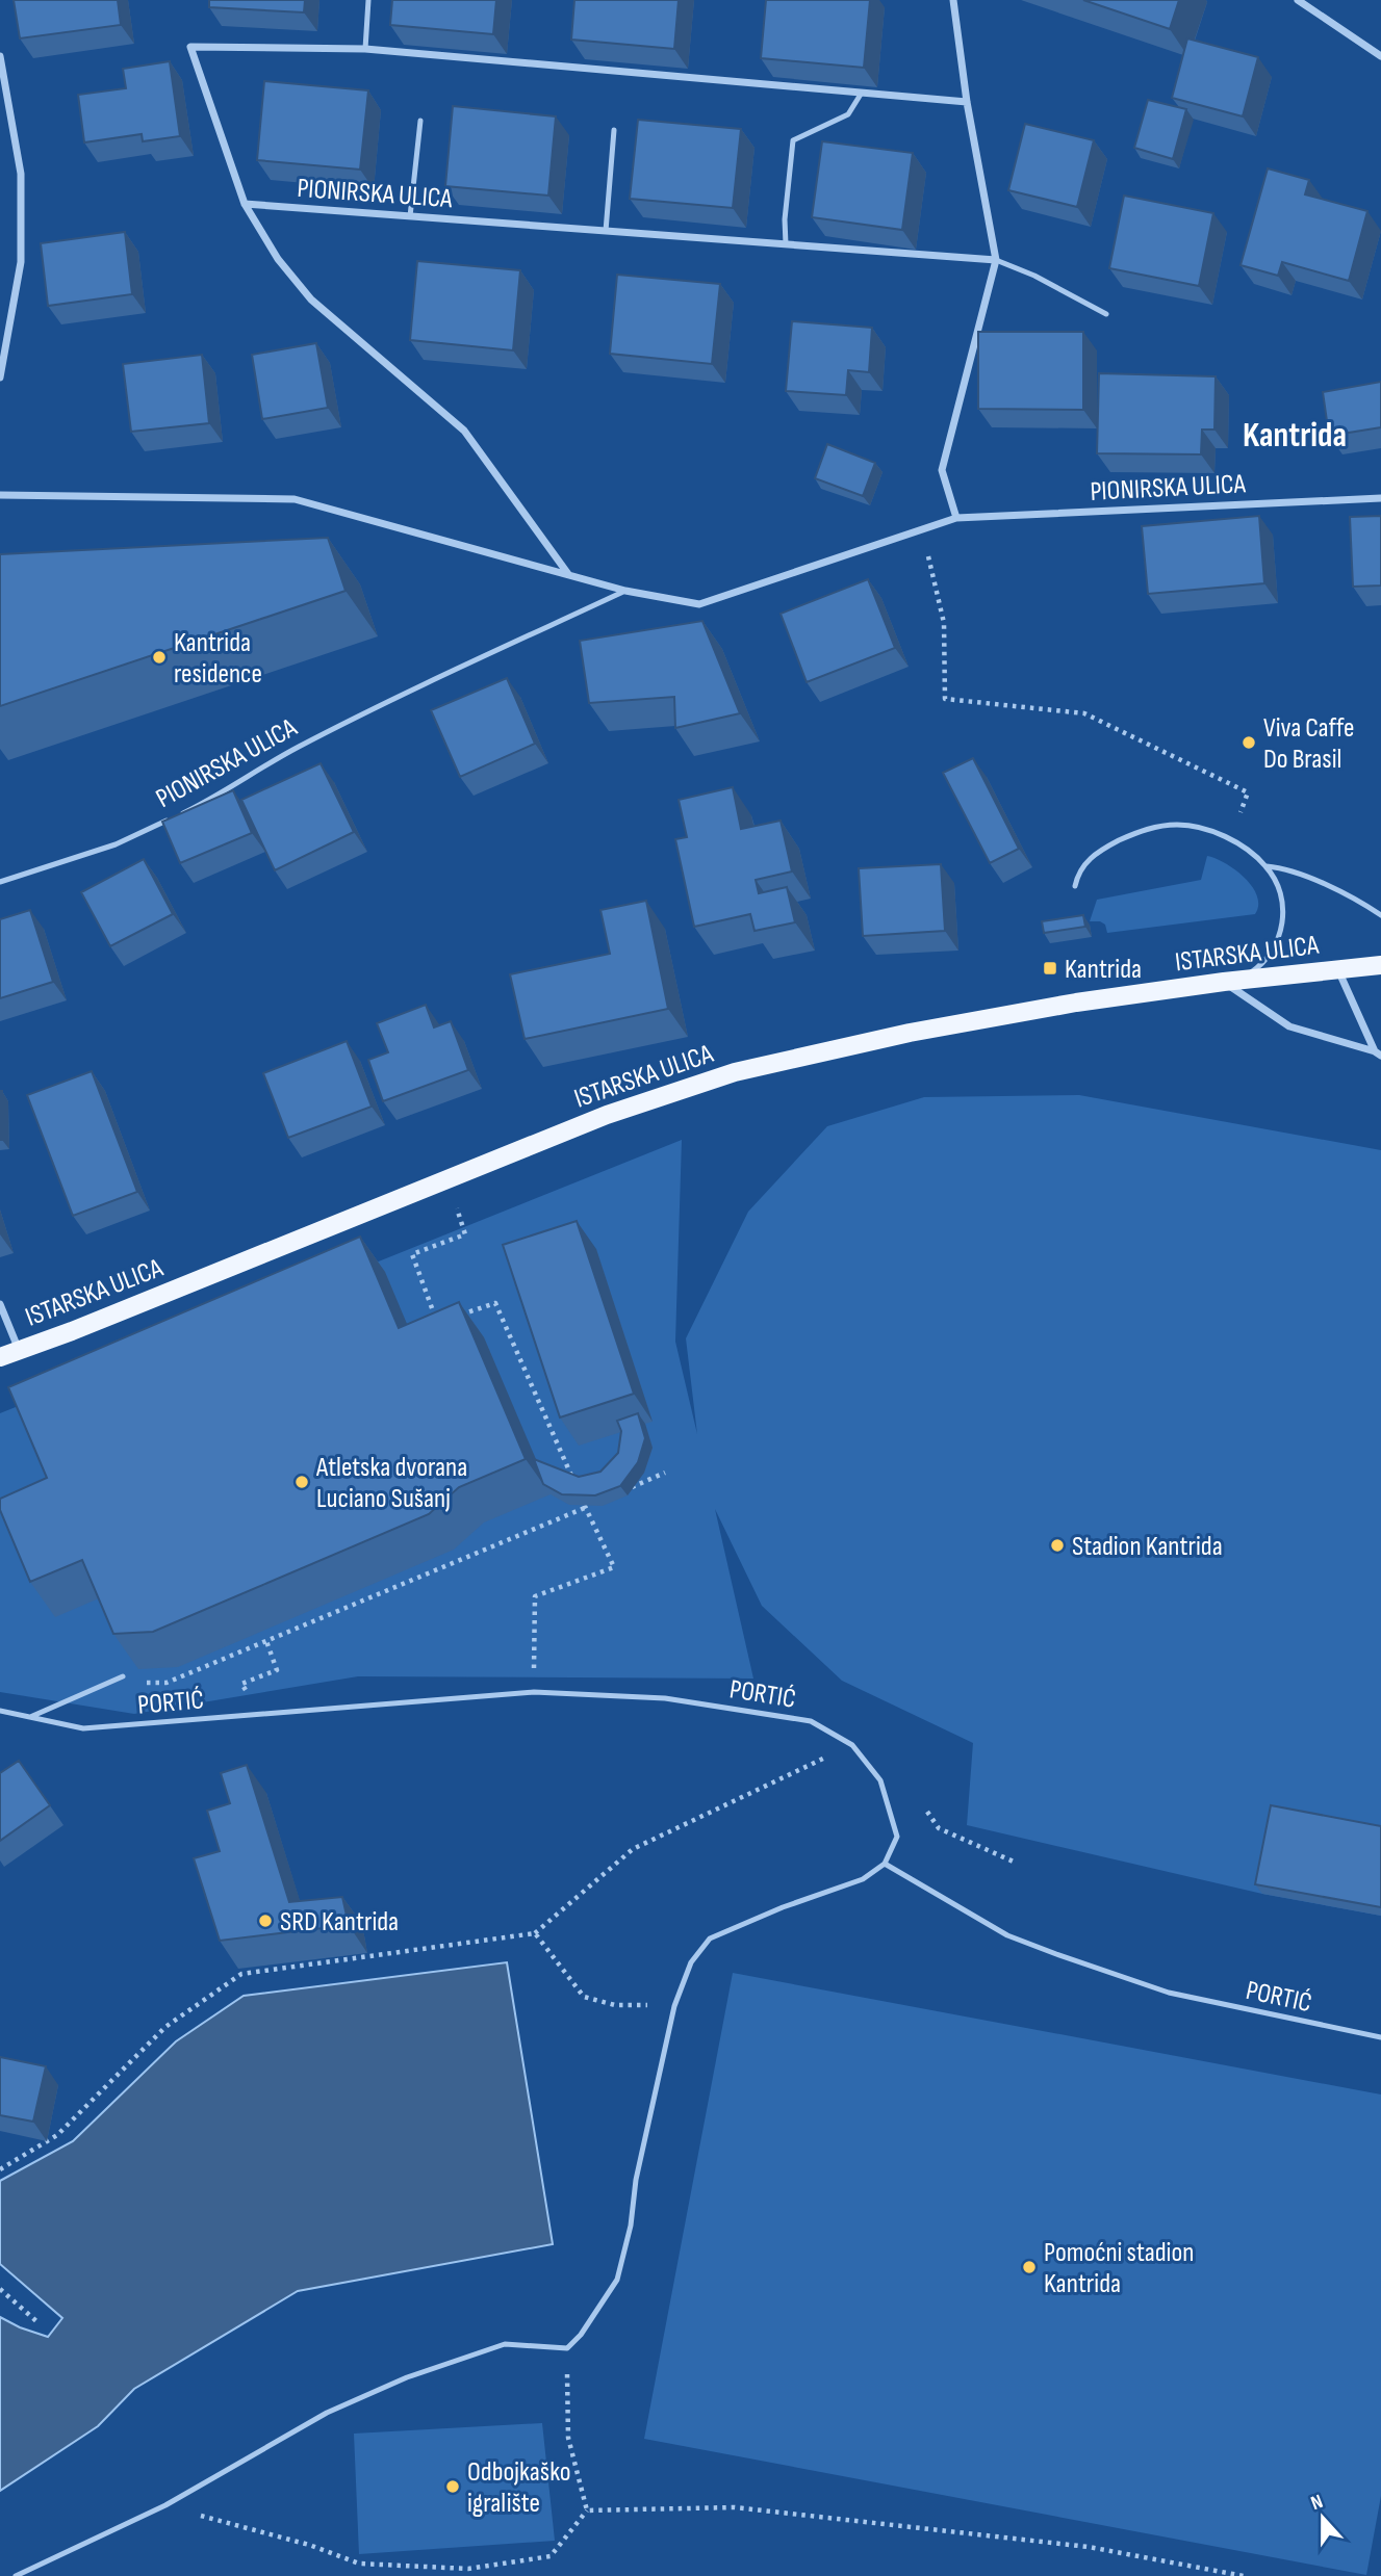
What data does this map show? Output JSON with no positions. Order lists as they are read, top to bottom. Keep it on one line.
{"streets":{"main road":["ISTARSKA ULICA"],"street":["PIONIRSKA ULICA"],"lane":["PORTIĆ"]},"districts":["Kantrida"],"places":{"other":["Kantrida residence","Viva Caffe Do Brasil","Atletska dvorana Luciano Sušanj","Stadion Kantrida","SRD Kantrida","Pomoćni stadion Kantrida","Odbojkaško igralište"],"transit":["Kantrida"]},"north":"top"}
